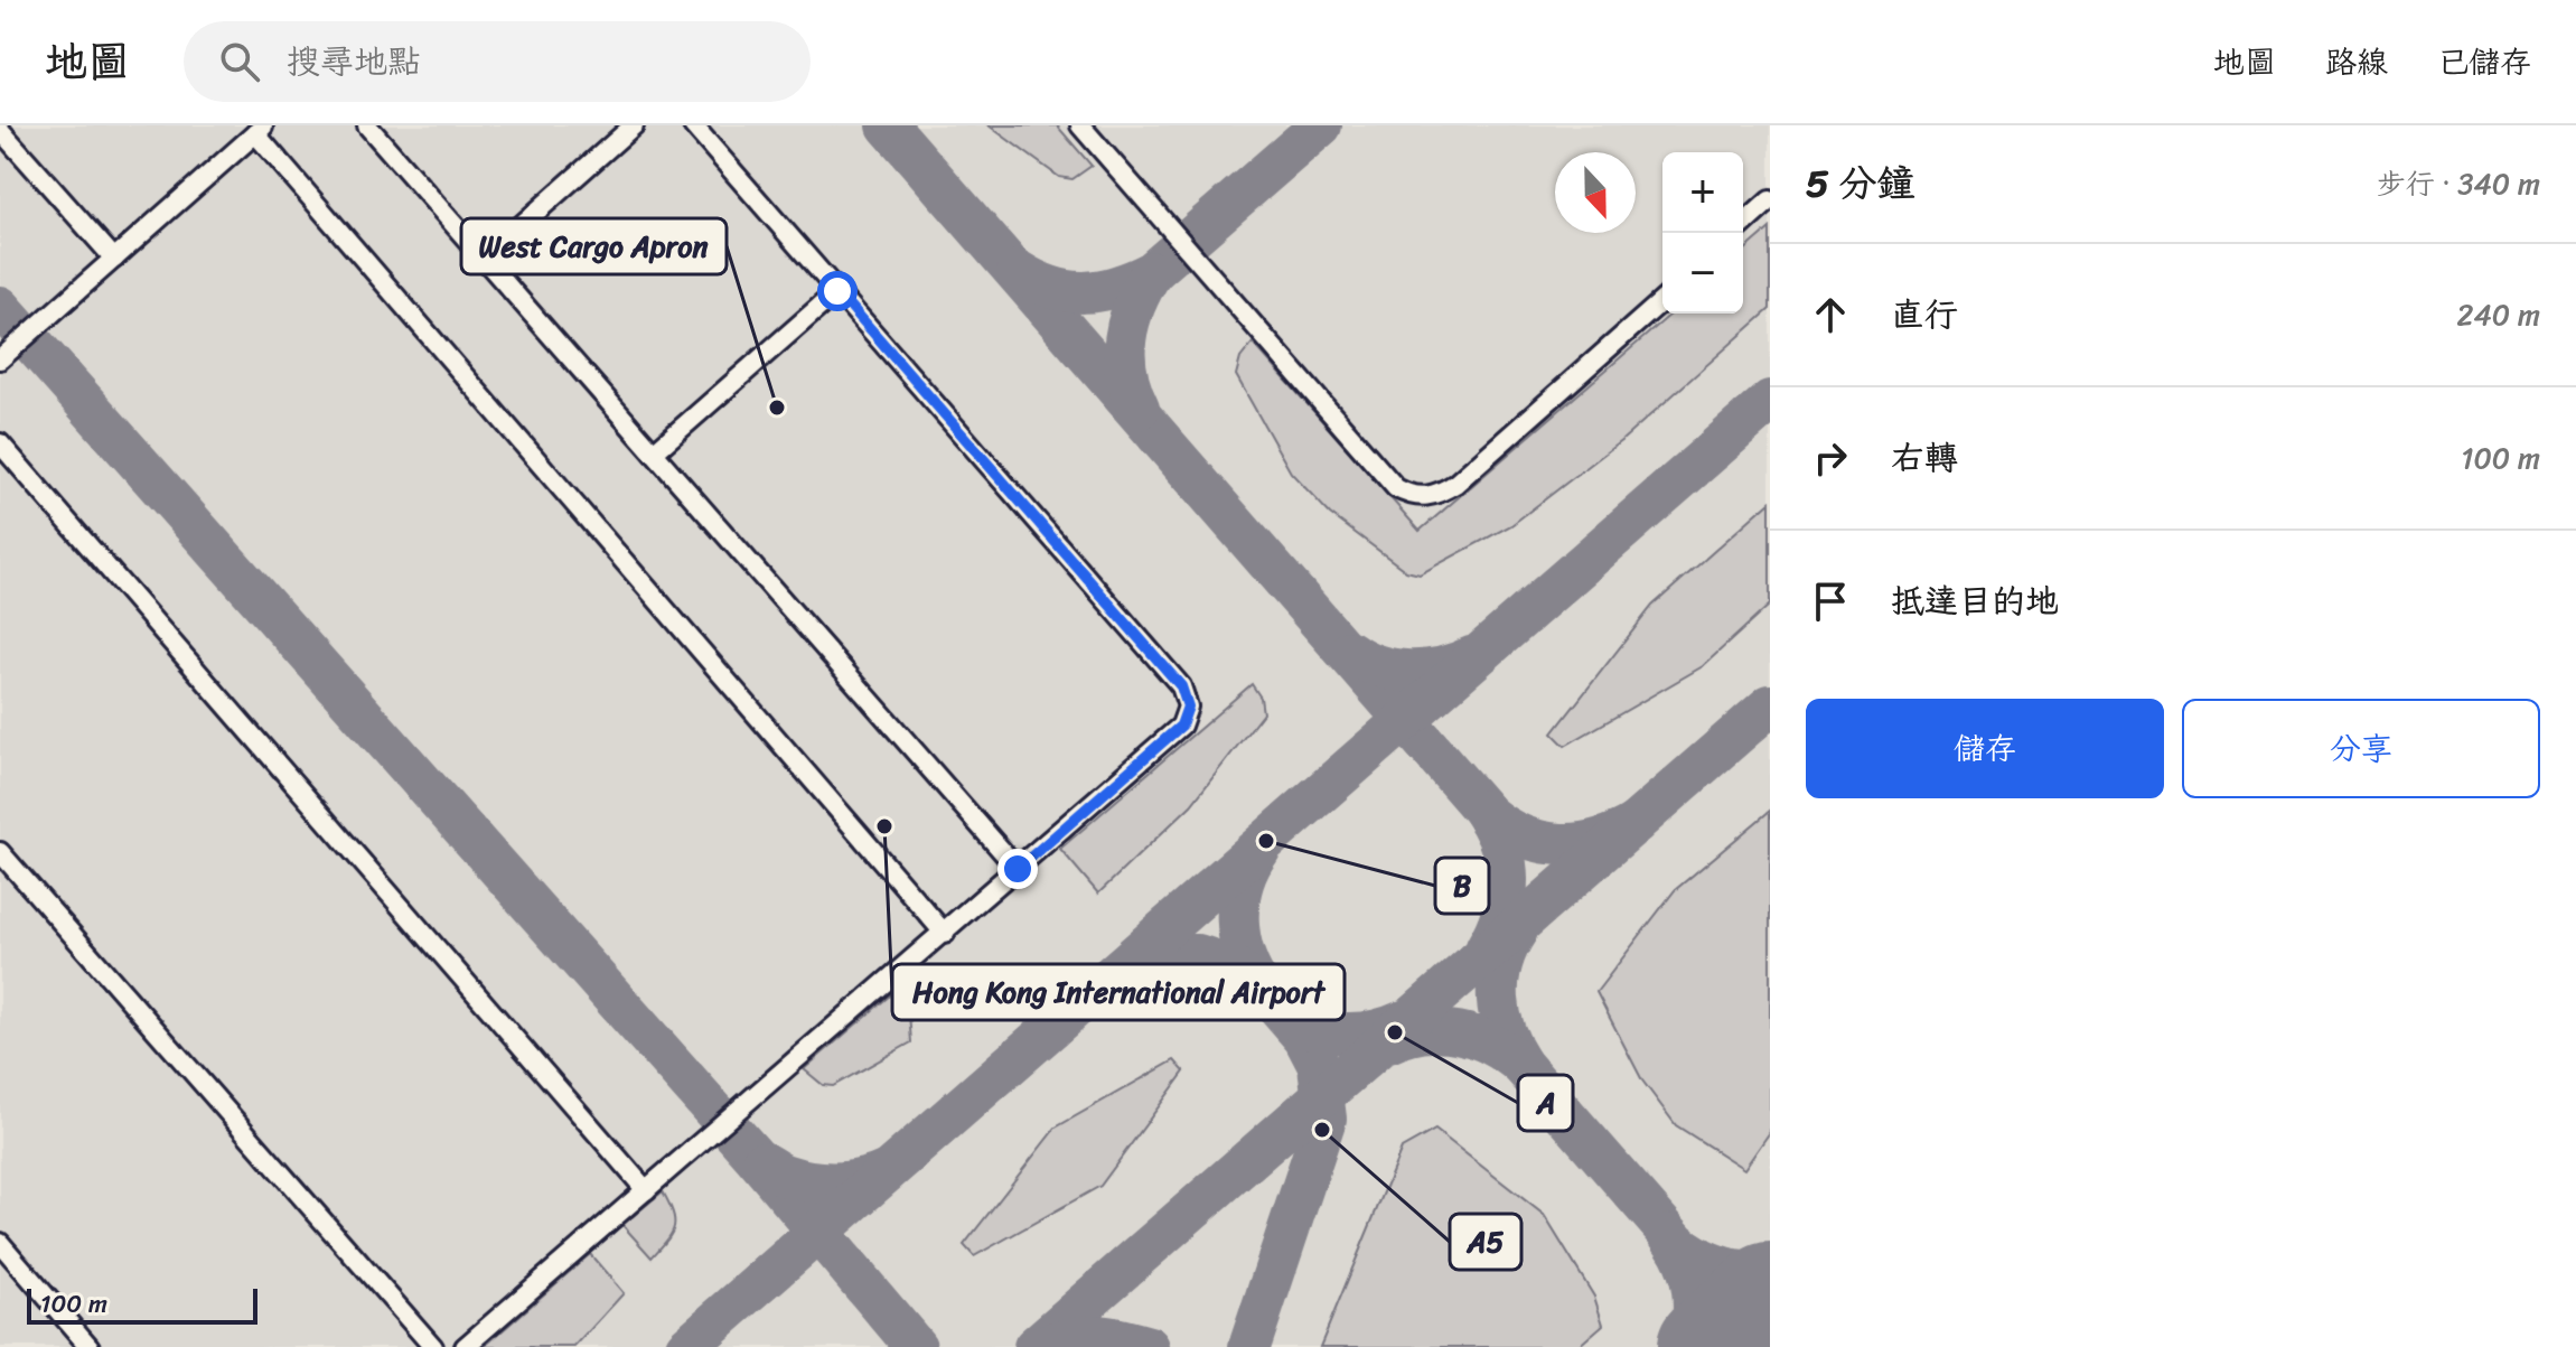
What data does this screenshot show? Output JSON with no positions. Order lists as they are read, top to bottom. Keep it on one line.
{"places":["West Cargo Apron","Hong Kong International Airport","B","A","A5"],"scale_bar":"100 m","north":"bottom","page":{"header":"地圖","search":"搜尋地點","nav":["地圖","路線","已儲存"],"heading":["5 分鐘","步行 · 340 m"],"map_buttons":["+","−"],"list":[["直行","240 m"],["右轉","100 m"],"抵達目的地"],"buttons":["儲存","分享"],"scale":"100 m"}}
